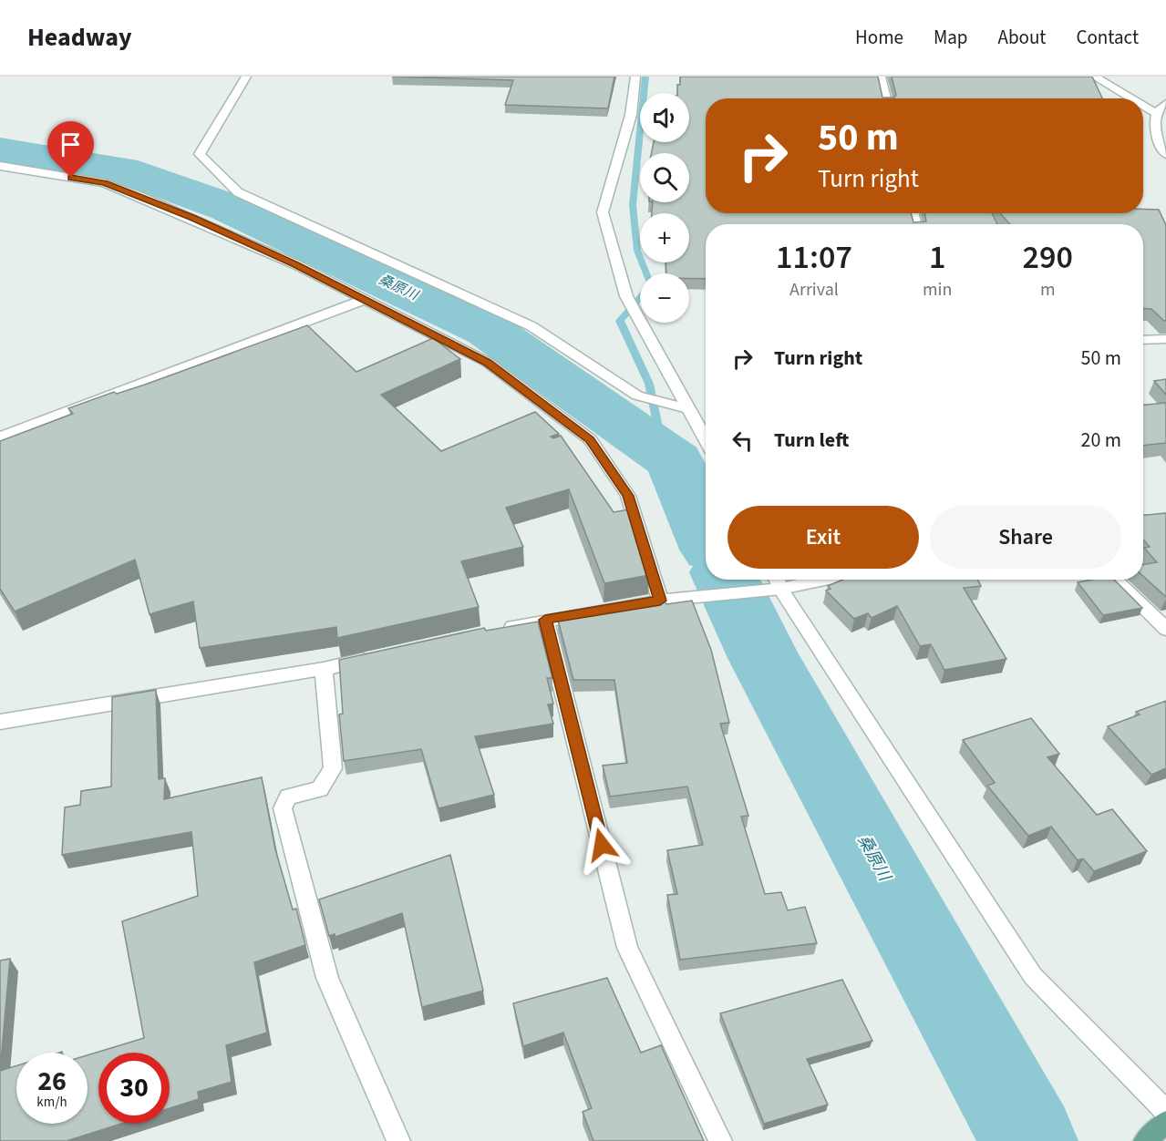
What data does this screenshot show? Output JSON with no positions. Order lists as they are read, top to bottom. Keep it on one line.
{"water":["桑原川"],"page":{"header":"Headway","nav":["Home","Map","About","Contact"],"map_buttons":["+","−"],"turn":["50 m","Turn right"],"eta":["11:07","Arrival","1","min","290","m"],"list":[{"name":"Turn right","value":"50 m"},{"name":"Turn left","value":"20 m"}],"buttons":["Exit","Share"],"speed":"26 km/h","limit":"30"}}
